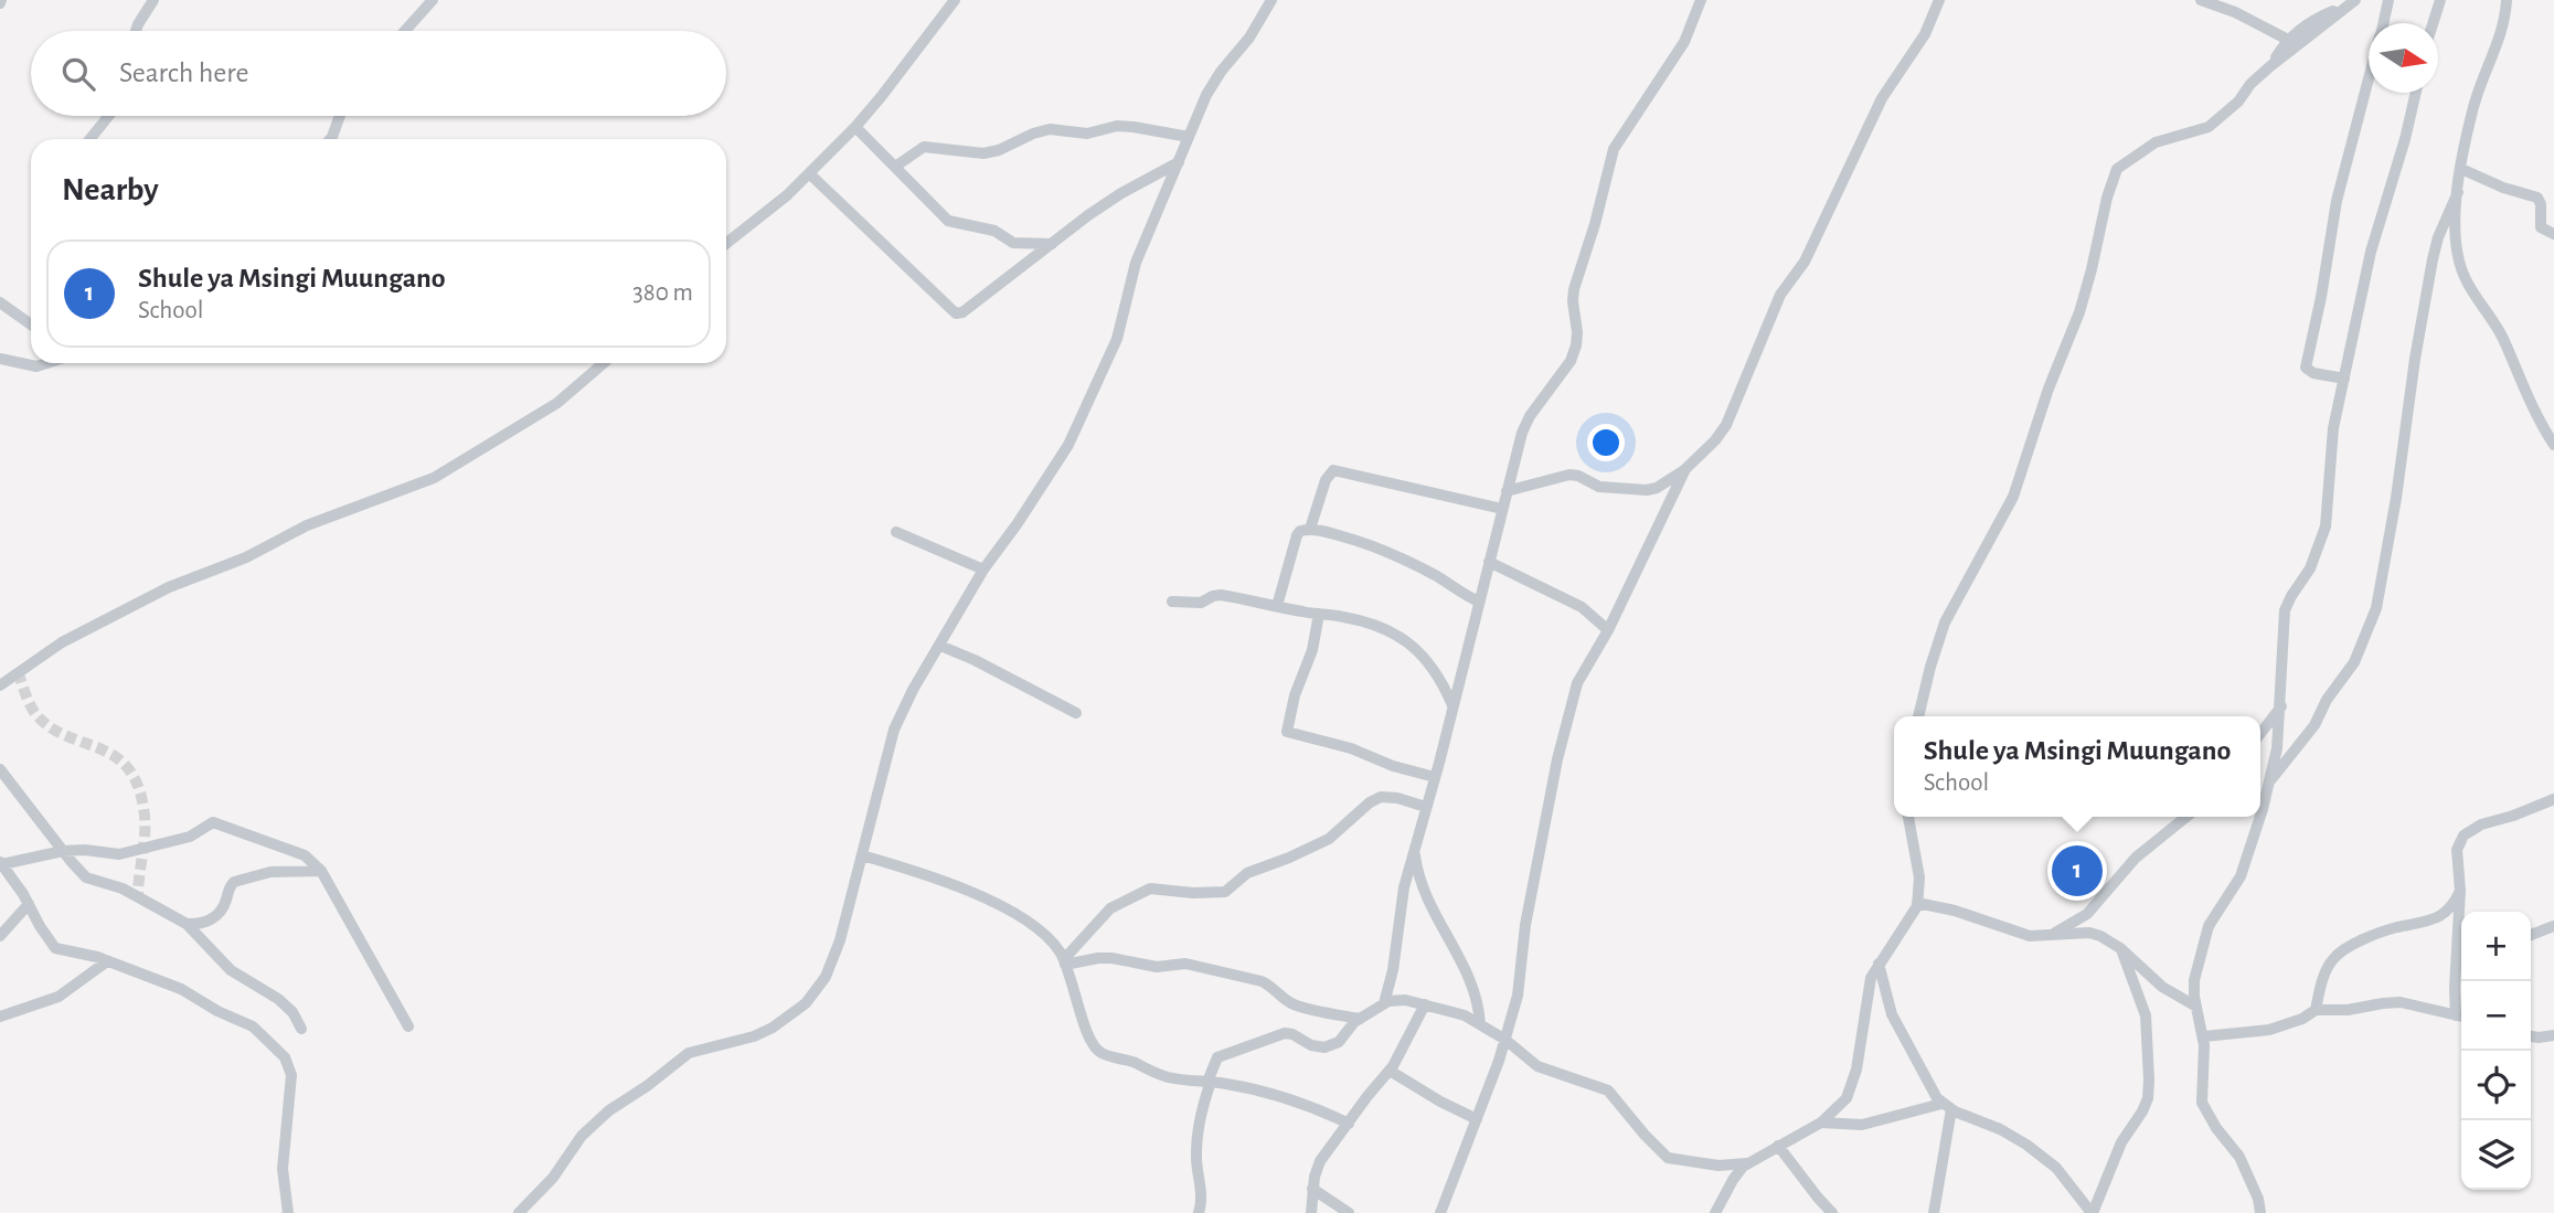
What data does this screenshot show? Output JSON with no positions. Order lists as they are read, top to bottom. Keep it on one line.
{"north":"right","page":{"search":"Search here","heading":"Nearby","list":[{"mark":"1","name":"Shule ya Msingi Muungano","note":"School","value":"380 m"}],"popup":["Shule ya Msingi Muungano","School"],"pins":"1","map_buttons":["+","−"]}}
